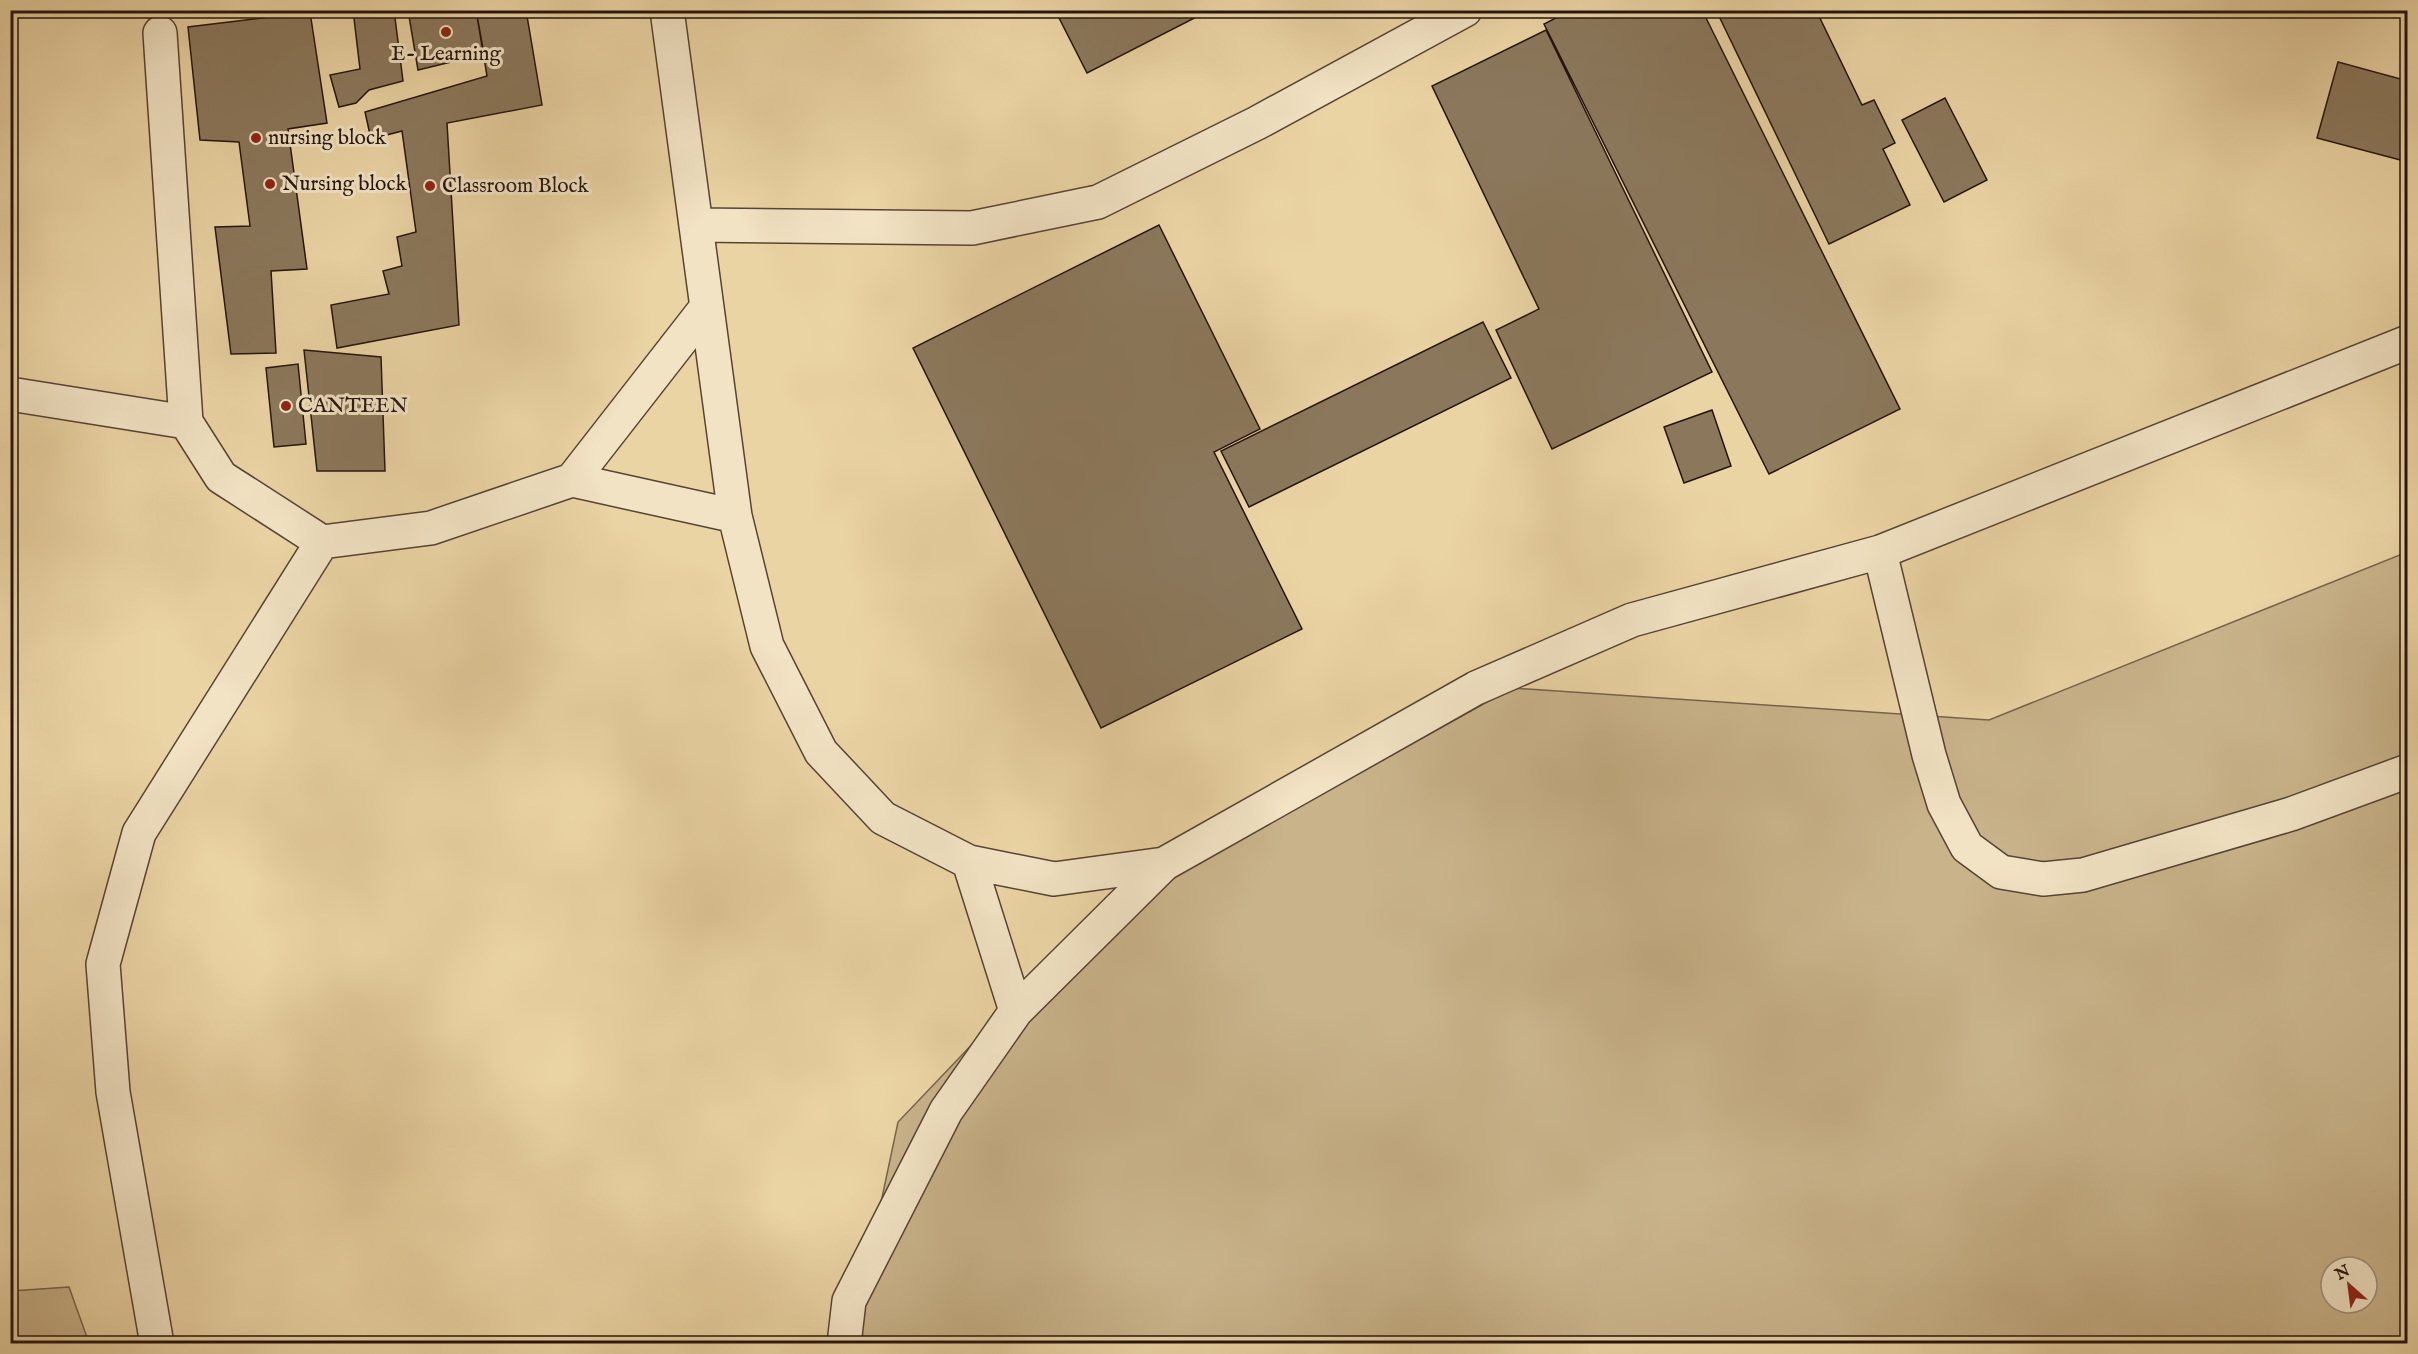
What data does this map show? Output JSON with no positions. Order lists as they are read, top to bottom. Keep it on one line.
{"places":["E- Learning","nursing block","Nursing block","Classroom Block","CANTEEN"],"north":"top left"}
